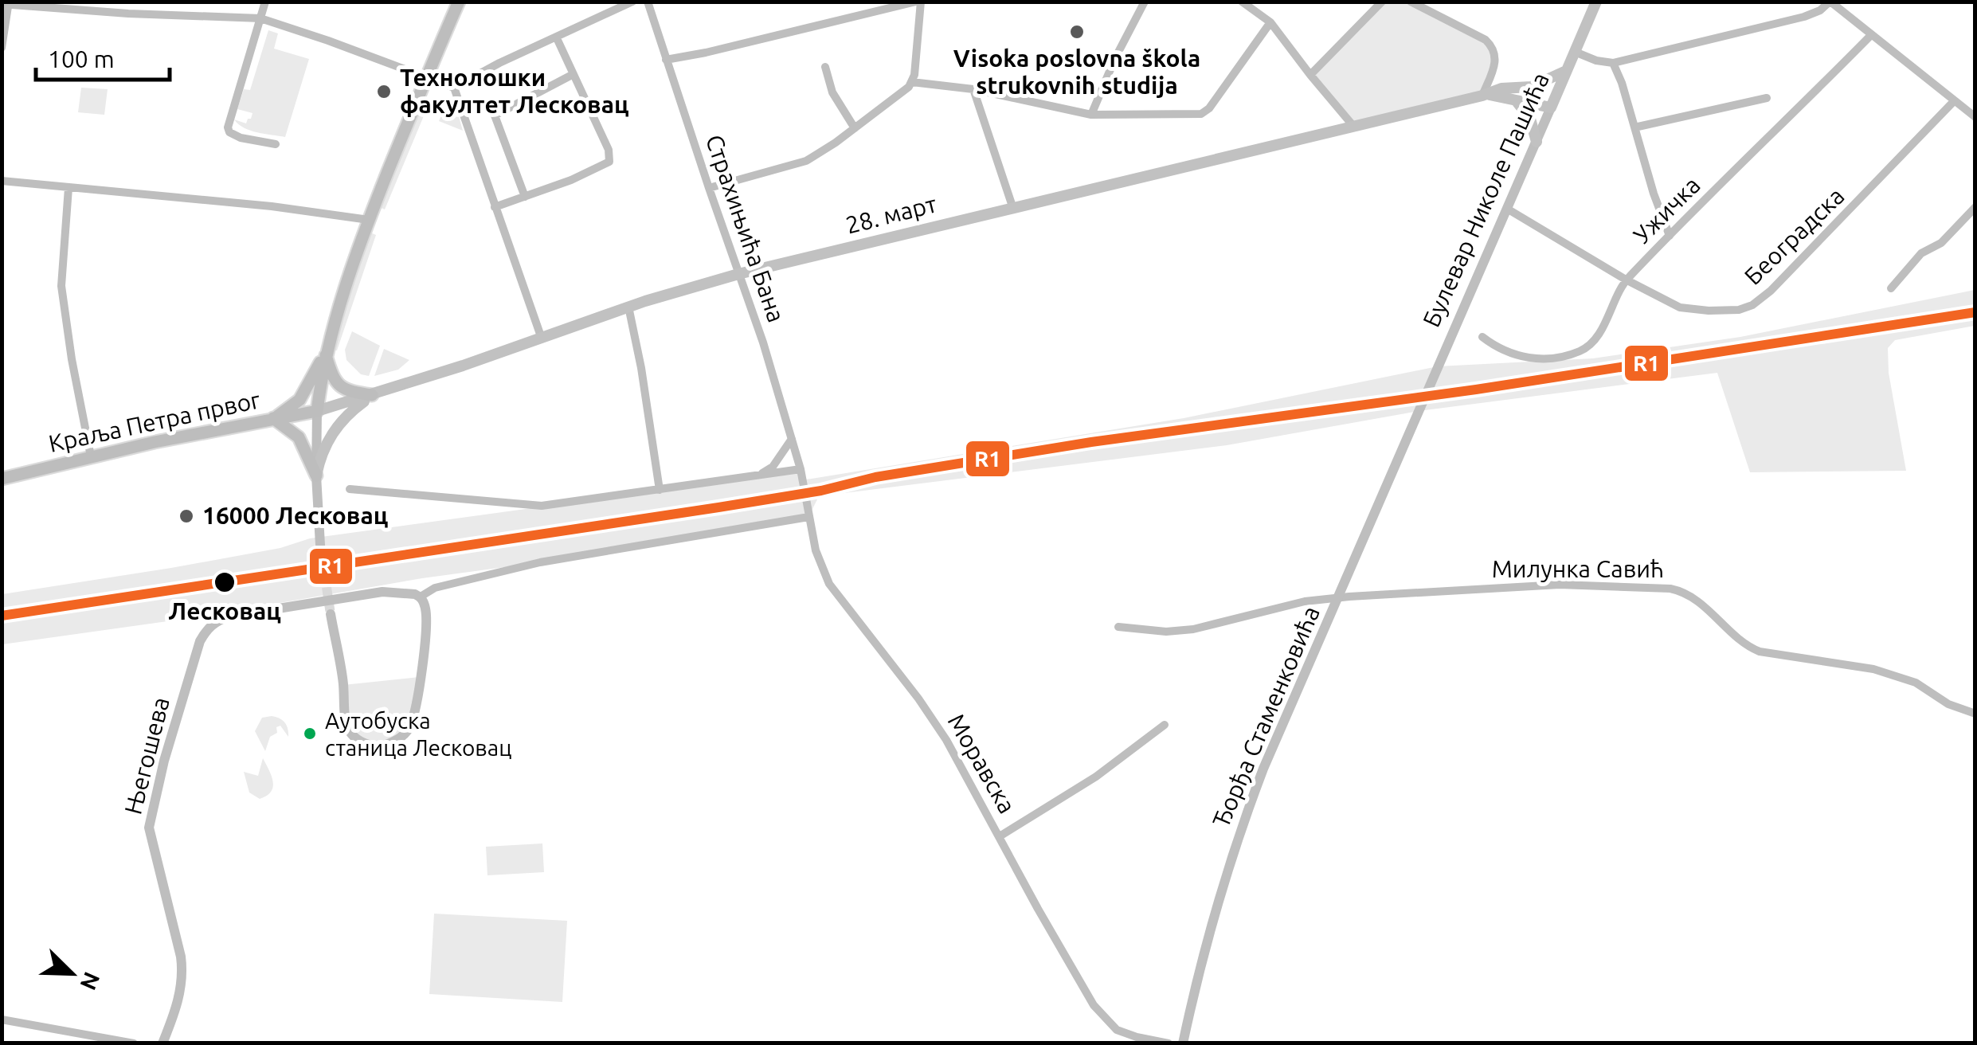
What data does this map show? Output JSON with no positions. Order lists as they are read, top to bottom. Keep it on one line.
{"streets":{"main road":["Булевар Николе Пашића","28. март","Краља Петра првог"],"street":["Ужичка","Страхињића Бана","Београдска","Милунка Савић","Ђорђа Стаменковића","Његошева","Моравска"]},"crossings":[["Булевар Николе Пашића","28. март"],["Булевар Николе Пашића","Београдска"],["Булевар Николе Пашића","Ђорђа Стаменковића"],["Ужичка","Београдска"],["28. март","Страхињића Бана"],["28. март","Краља Петра првог"],["Страхињића Бана","Моравска"],["Милунка Савић","Ђорђа Стаменковића"]],"places":["Visoka poslovna škola strukovnih studija","Технолошки факултет Лесковац","16000 Лесковац","Лесковац","Аутобуска станица Лесковац"],"lines":["transit line R1"],"scale_bar":"100 m","north":"bottom right"}
